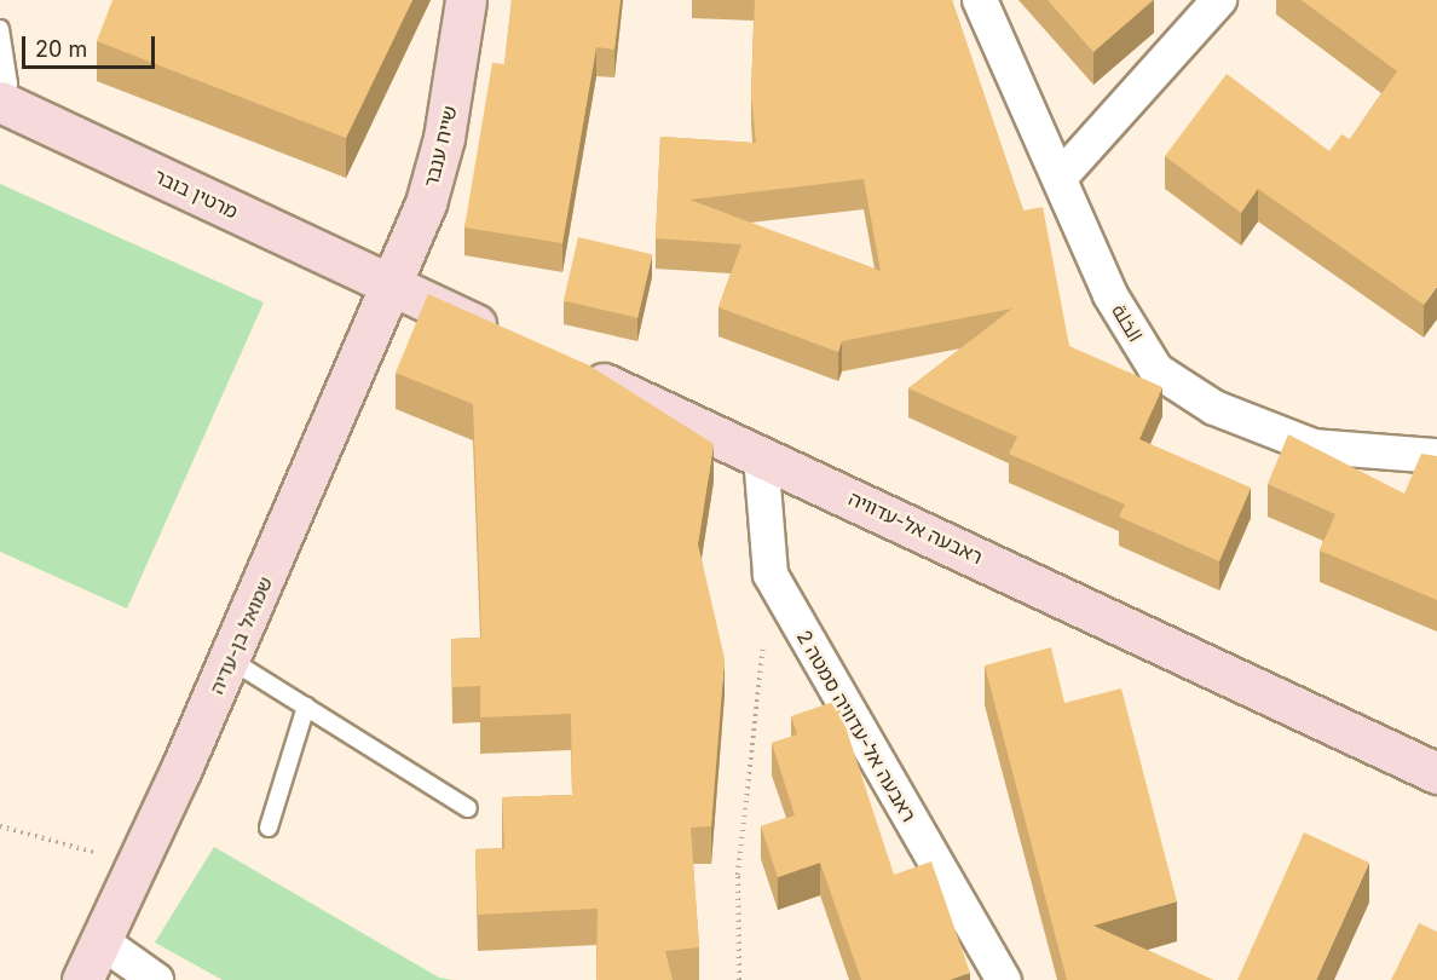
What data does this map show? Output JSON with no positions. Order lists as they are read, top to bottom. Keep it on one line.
{"streets":{"street":["שייח ענבר","מרטין בובר","الخلة","ראבעה אל-עדוויה","שמואל בן-עדיה","ראבעה אל-עדוויה סמטה 2"]},"crossings":[["שייח ענבר","מרטין בובר"],["שייח ענבר","שמואל בן-עדיה"],["מרטין בובר","שמואל בן-עדיה"],["ראבעה אל-עדוויה","ראבעה אל-עדוויה סמטה 2"]],"scale_bar":"20 m"}
